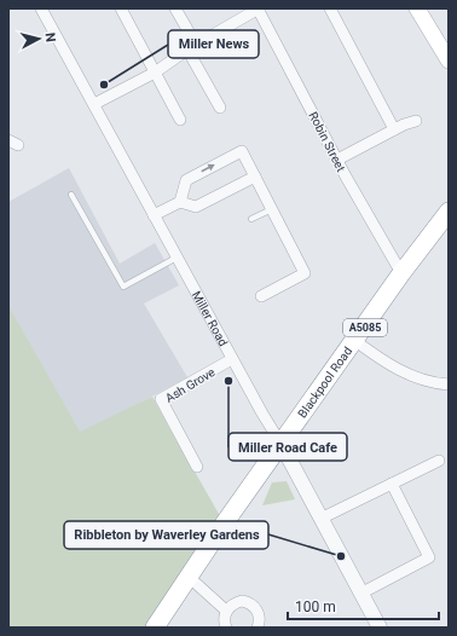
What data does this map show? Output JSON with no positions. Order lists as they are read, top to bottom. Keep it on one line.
{"streets":{"highway":["A5085","Blackpool Road"],"street":["Robin Street","Miller Road","Ash Grove"]},"crossings":[["Robin Street","Blackpool Road"],["Miller Road","Blackpool Road"],["Miller Road","Ash Grove"]],"places":["Miller News","Miller Road Cafe","Ribbleton by Waverley Gardens"],"scale_bar":"100 m","north":"right"}
